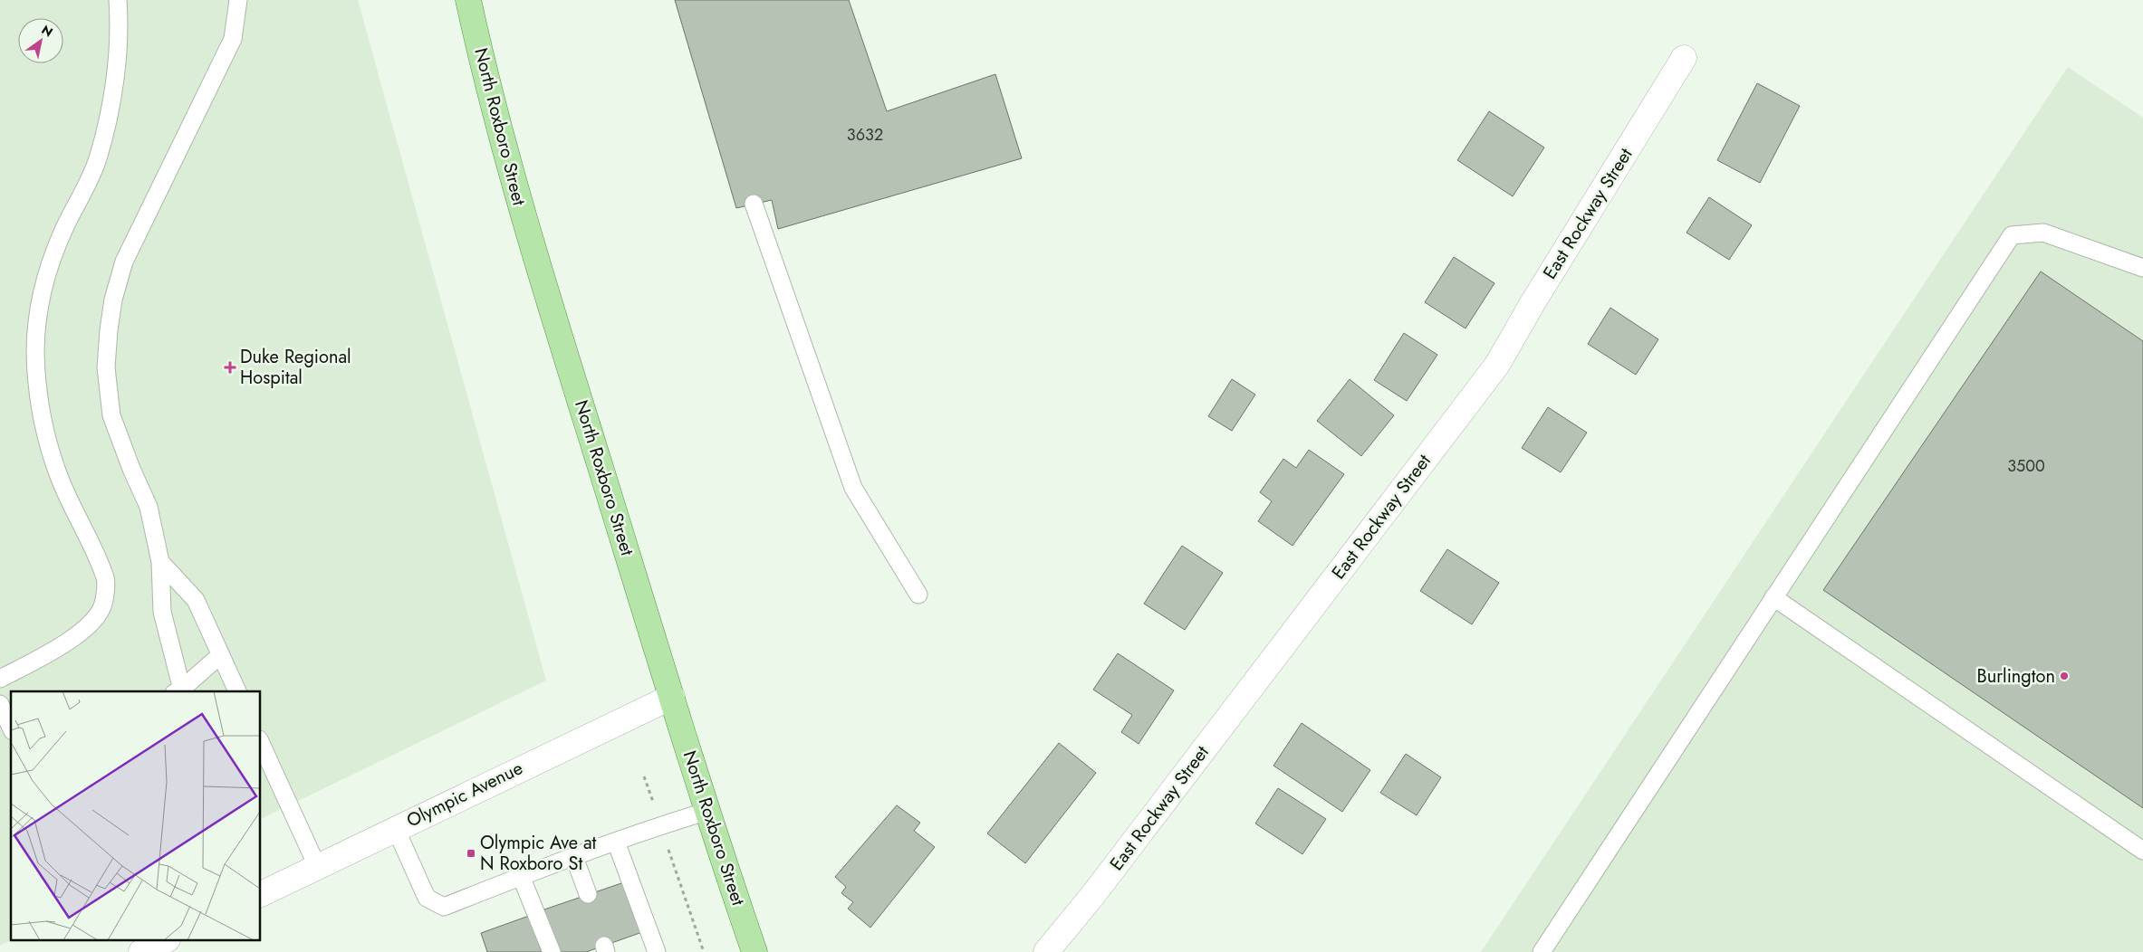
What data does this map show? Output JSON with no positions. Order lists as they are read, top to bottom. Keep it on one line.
{"streets":{"main road":["North Roxboro Street"],"street":["East Rockway Street","Olympic Avenue"]},"crossings":[["North Roxboro Street","Olympic Avenue"]],"places":{"health":["Duke Regional Hospital"],"other":["Burlington"],"transit":["Olympic Ave at N Roxboro St"]},"house_numbers":["3632","3500"],"north":"top right"}
